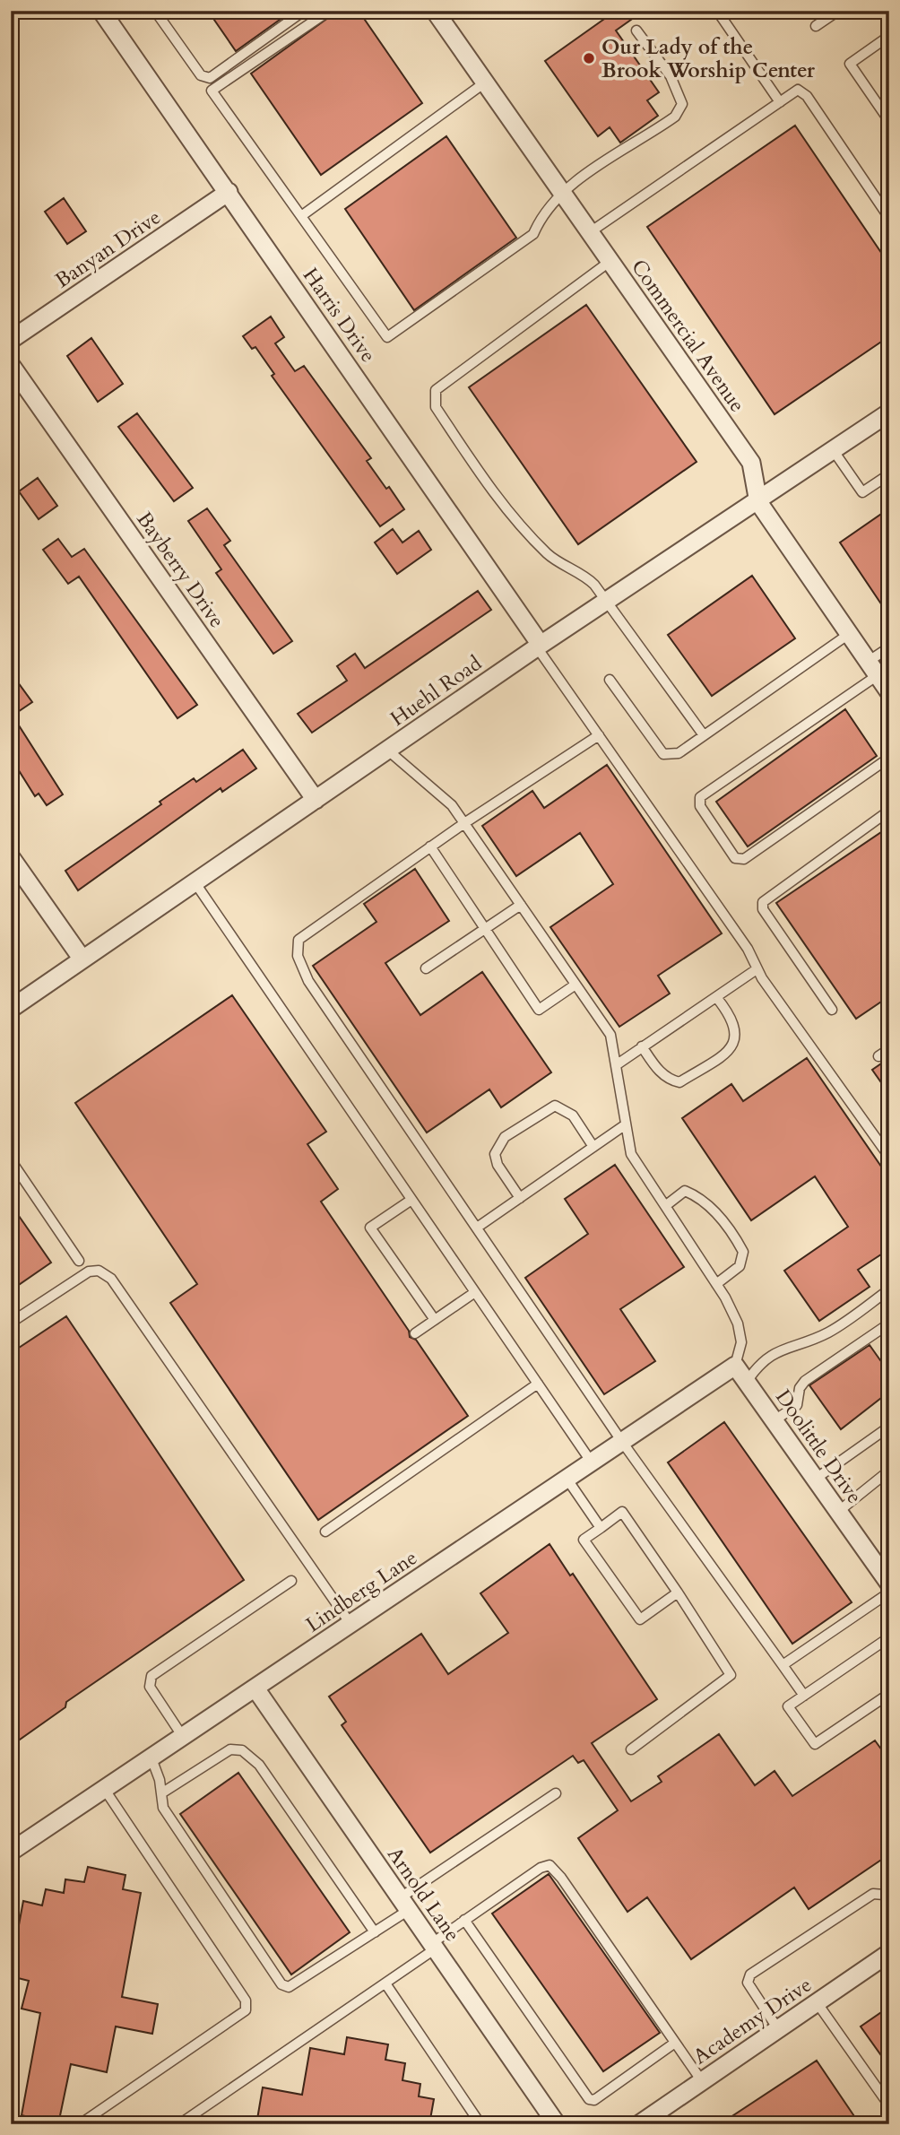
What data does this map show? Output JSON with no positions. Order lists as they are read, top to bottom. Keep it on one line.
{"streets":{"street":["Banyan Drive","Harris Drive","Commercial Avenue","Bayberry Drive","Huehl Road","Doolittle Drive","Lindberg Lane","Arnold Lane","Academy Drive"]},"crossings":[["Banyan Drive","Harris Drive"],["Harris Drive","Huehl Road"],["Commercial Avenue","Huehl Road"],["Bayberry Drive","Huehl Road"],["Doolittle Drive","Lindberg Lane"],["Lindberg Lane","Arnold Lane"]],"places":["Our Lady of the Brook Worship Center"]}
